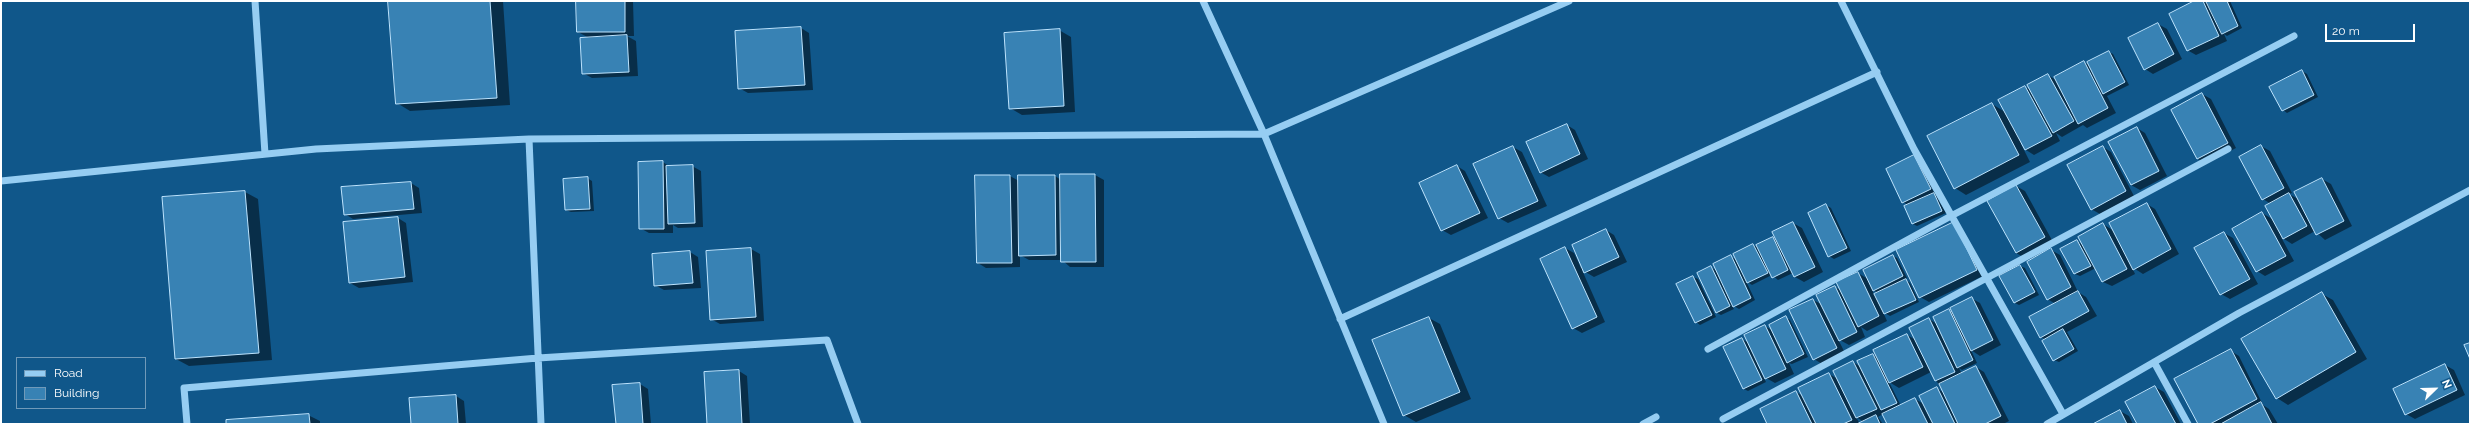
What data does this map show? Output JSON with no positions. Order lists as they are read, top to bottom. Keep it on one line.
{"legend":["Road","Building"],"scale_bar":"20 m","north":"top right"}
